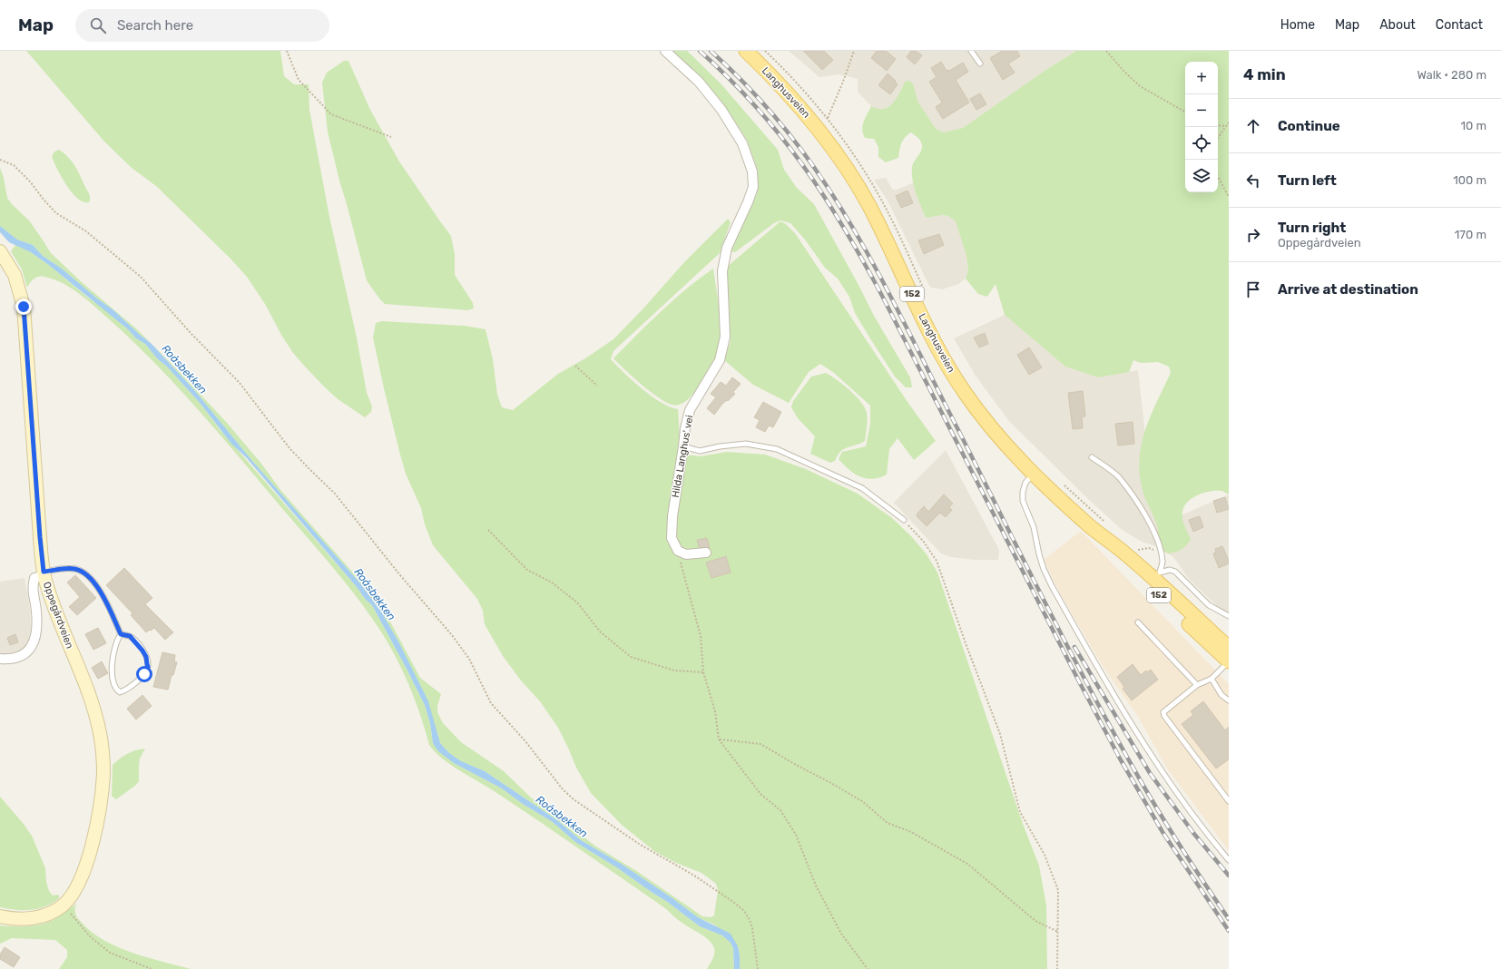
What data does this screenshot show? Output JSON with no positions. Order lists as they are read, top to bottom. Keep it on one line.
{"streets":{"main road":["Langhusveien","152","Oppegårdveien"],"street":["Hilda Langhus' vei"]},"water":["Roåsbekken"],"page":{"header":"Map","search":"Search here","nav":["Home","Map","About","Contact"],"heading":["4 min","Walk · 280 m"],"map_buttons":["+","−"],"list":[["Continue","10 m"],["Turn left","100 m"],["Turn right","Oppegårdveien","170 m"],"Arrive at destination"]}}
